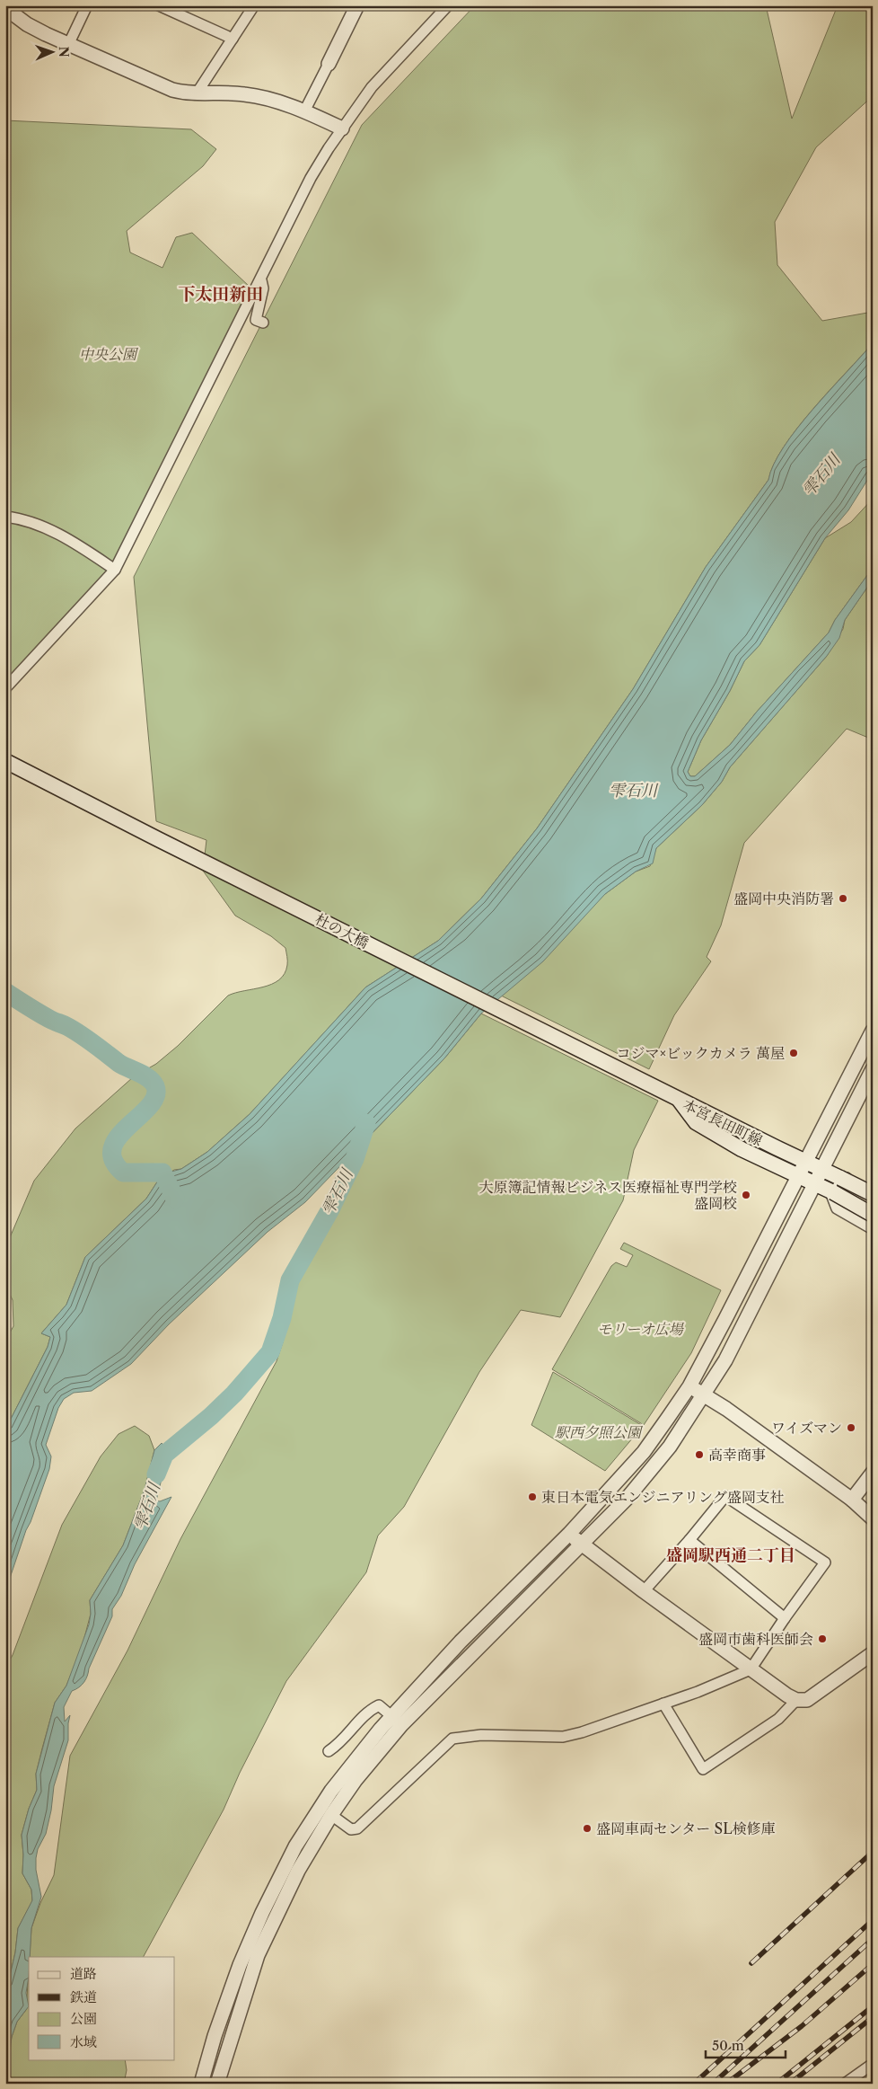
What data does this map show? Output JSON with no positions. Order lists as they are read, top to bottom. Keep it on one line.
{"streets":{"main road":["杜の大橋","本宮長田町線"]},"crossings":[["杜の大橋","本宮長田町線"]],"districts":["下太田新田","盛岡駅西通二丁目"],"water":["雫石川"],"parks":["中央公園","モリーオ広場","駅西夕照公園"],"places":["盛岡中央消防署","コジマ×ビックカメラ 萬屋","大原簿記情報ビジネス医療福祉専門学校 盛岡校","ワイズマン","高幸商事","東日本電気エンジニアリング盛岡支社","盛岡市歯科医師会","盛岡車両センター SL検修庫"],"legend":["道路","鉄道","公園","水域"],"scale_bar":"50 m","north":"right"}
